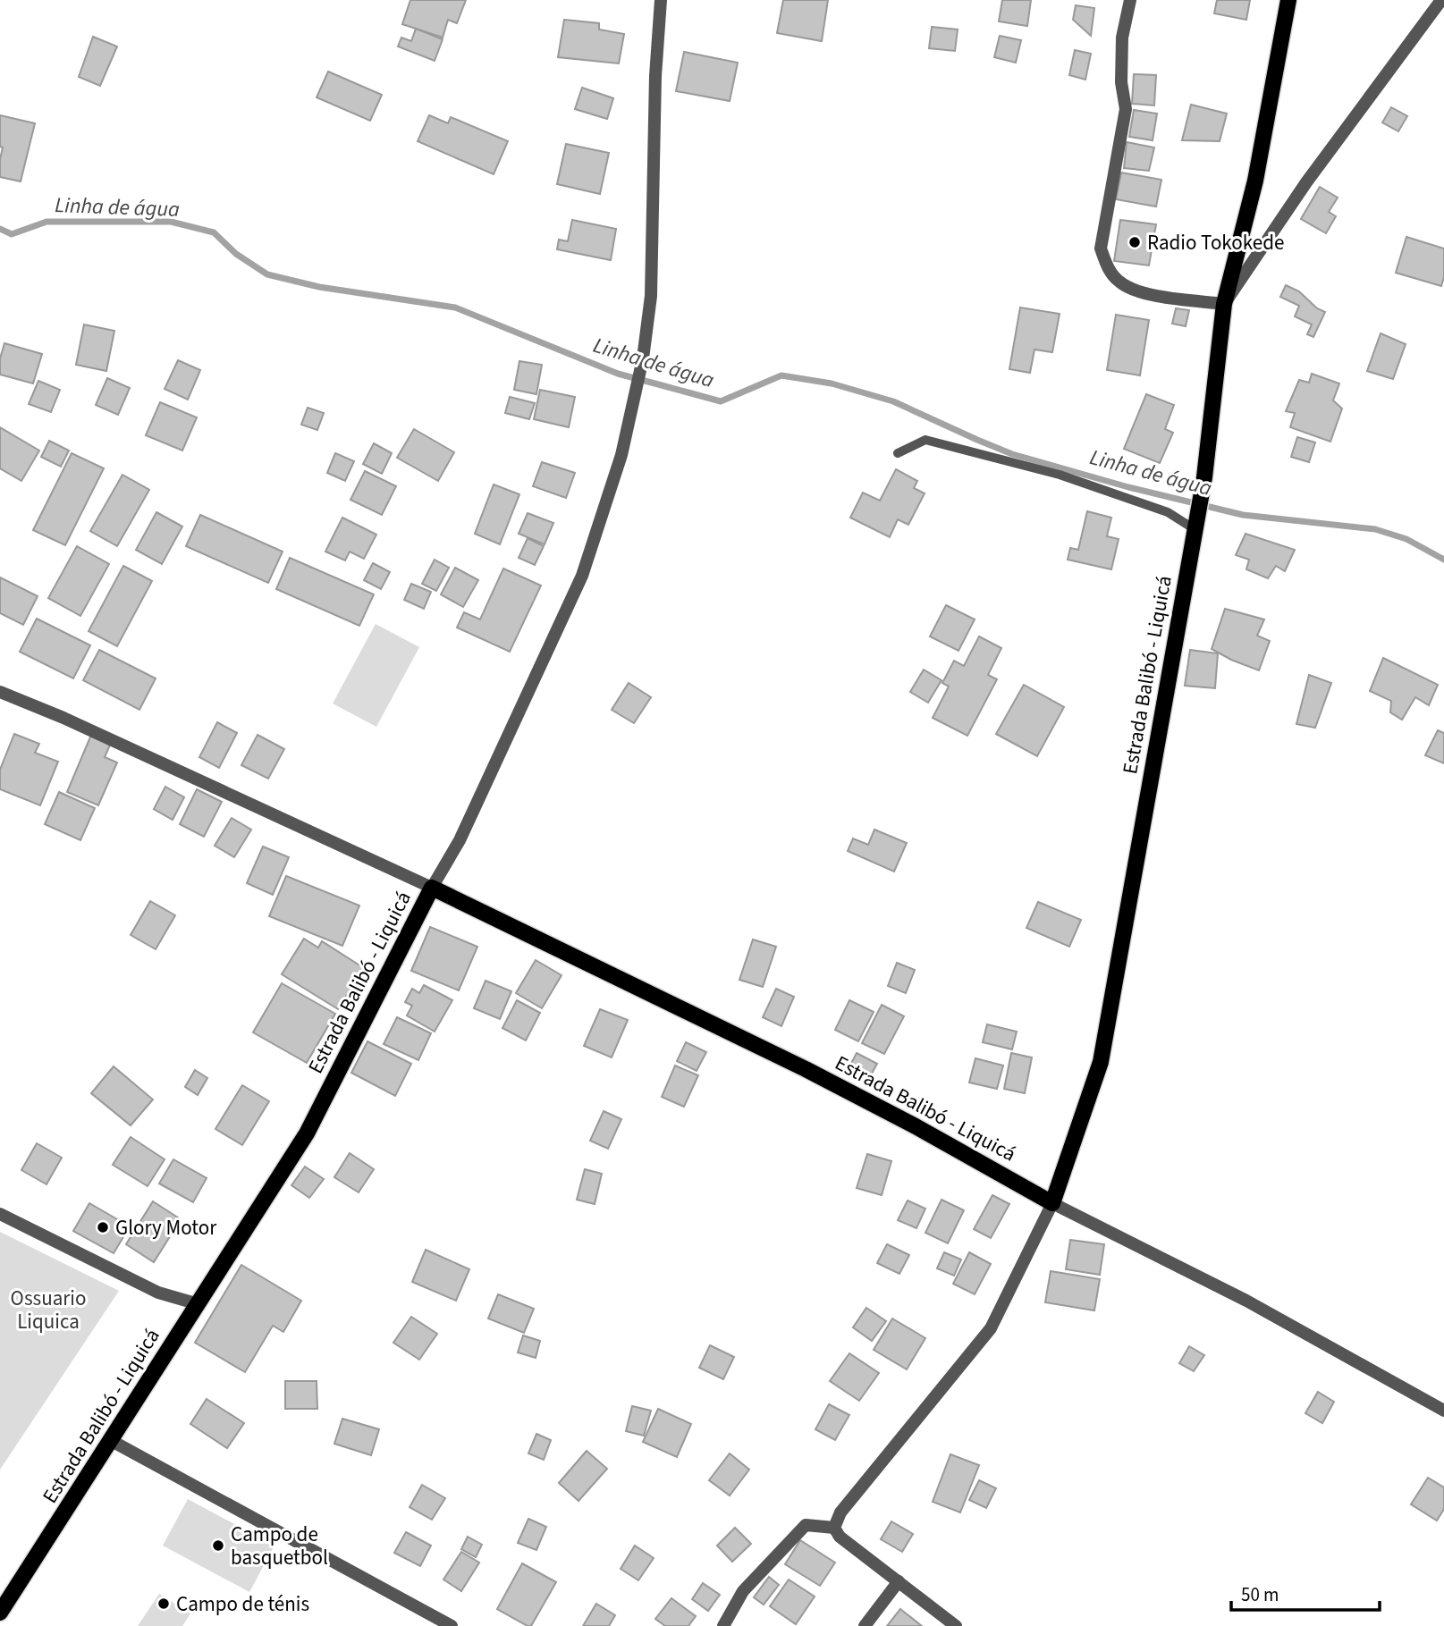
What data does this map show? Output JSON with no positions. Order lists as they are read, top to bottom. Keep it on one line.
{"streets":{"main road":["Estrada Balibó - Liquicá"]},"water":["Linha de água"],"parks":["Ossuario Liquica"],"places":["Radio Tokokede","Glory Motor","Campo de basquetbol","Campo de ténis"],"scale_bar":"50 m"}
